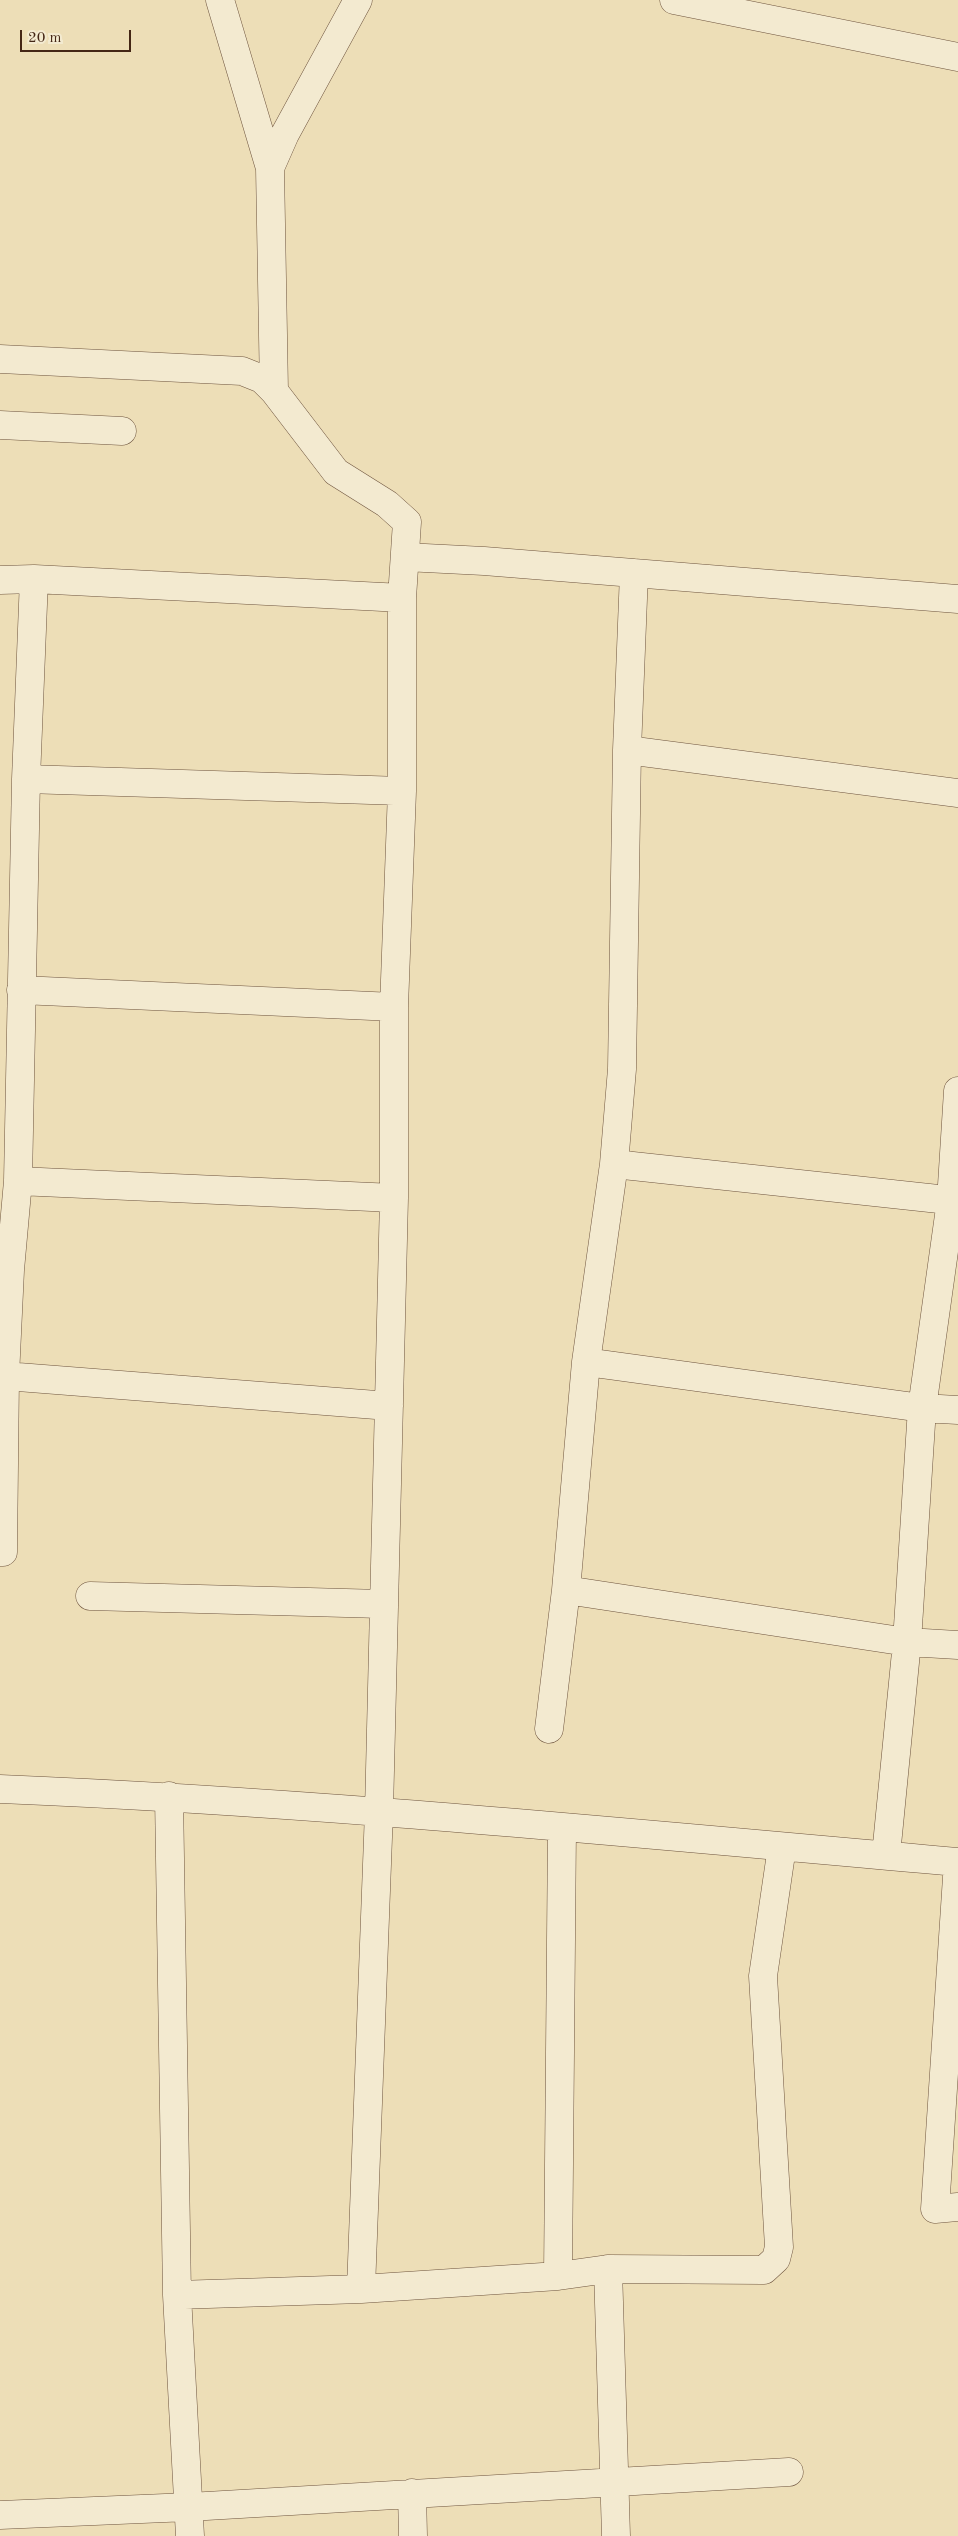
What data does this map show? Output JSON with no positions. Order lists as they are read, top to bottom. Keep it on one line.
{"scale_bar":"20 m"}
